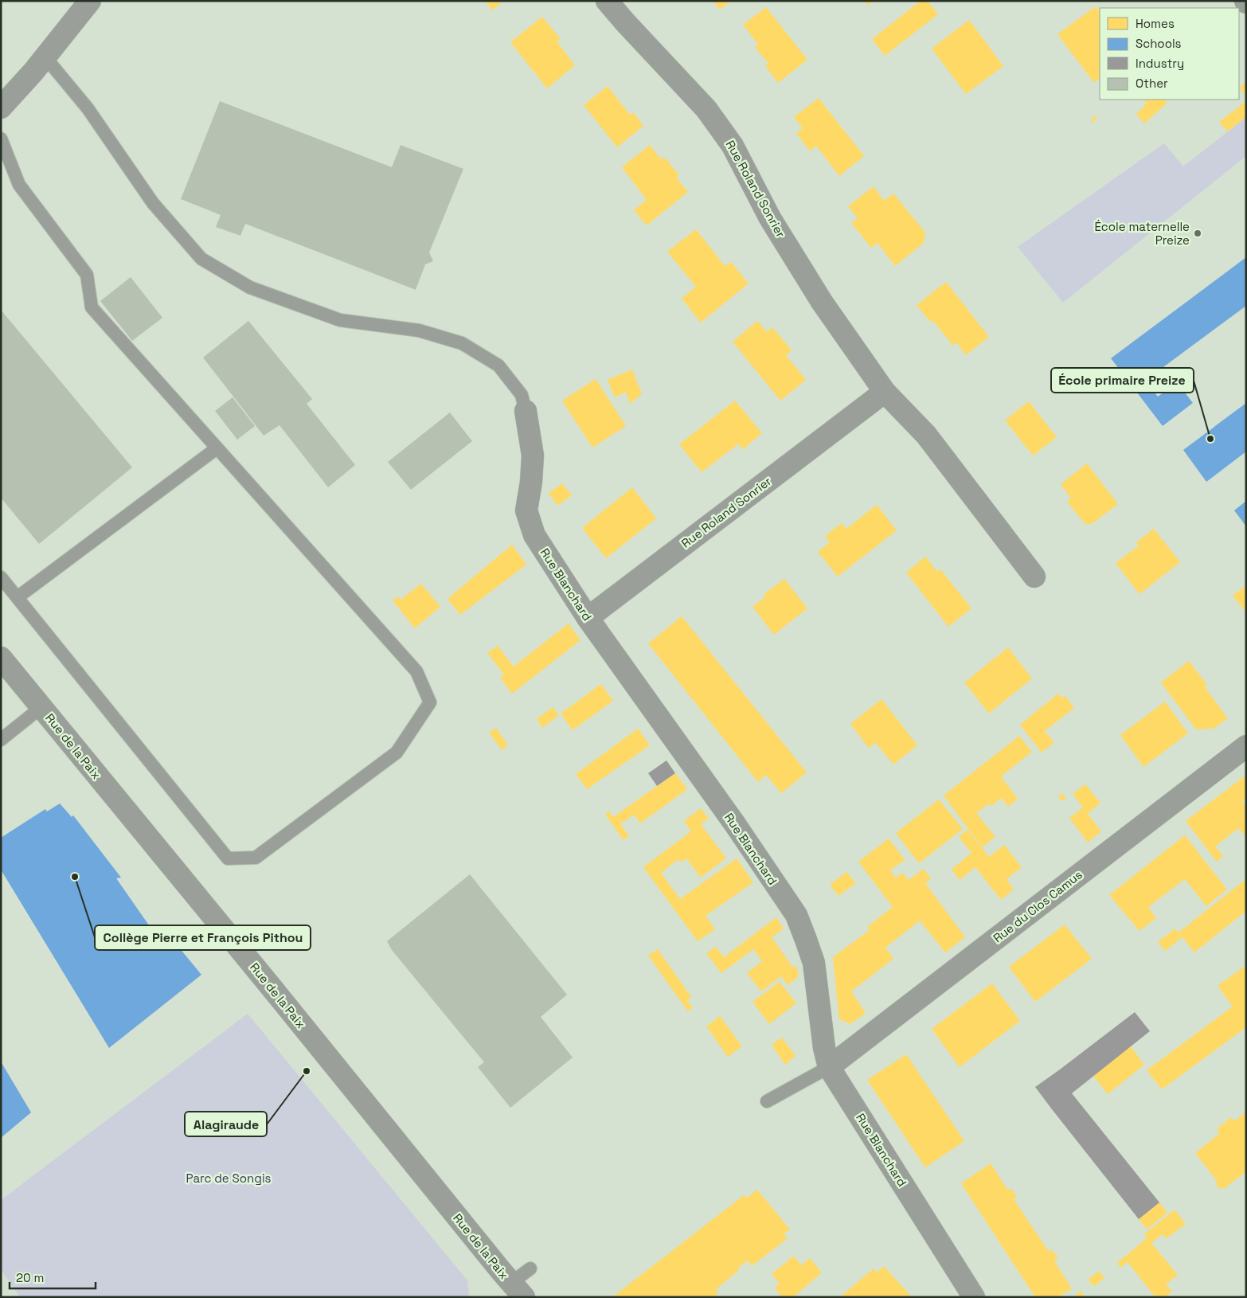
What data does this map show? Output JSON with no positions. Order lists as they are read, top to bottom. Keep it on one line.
{"streets":{"street":["Rue Roland Sonrier","Rue Blanchard","Rue de la Paix","Rue du Clos Camus"]},"crossings":[["Rue Roland Sonrier","Rue Blanchard"],["Rue Blanchard","Rue du Clos Camus"]],"parks":["Parc de Songis"],"places":["École maternelle Preize","École primaire Preize","Collège Pierre et François Pithou","Alagiraude"],"legend":["Homes","Schools","Industry","Other"],"scale_bar":"20 m"}
